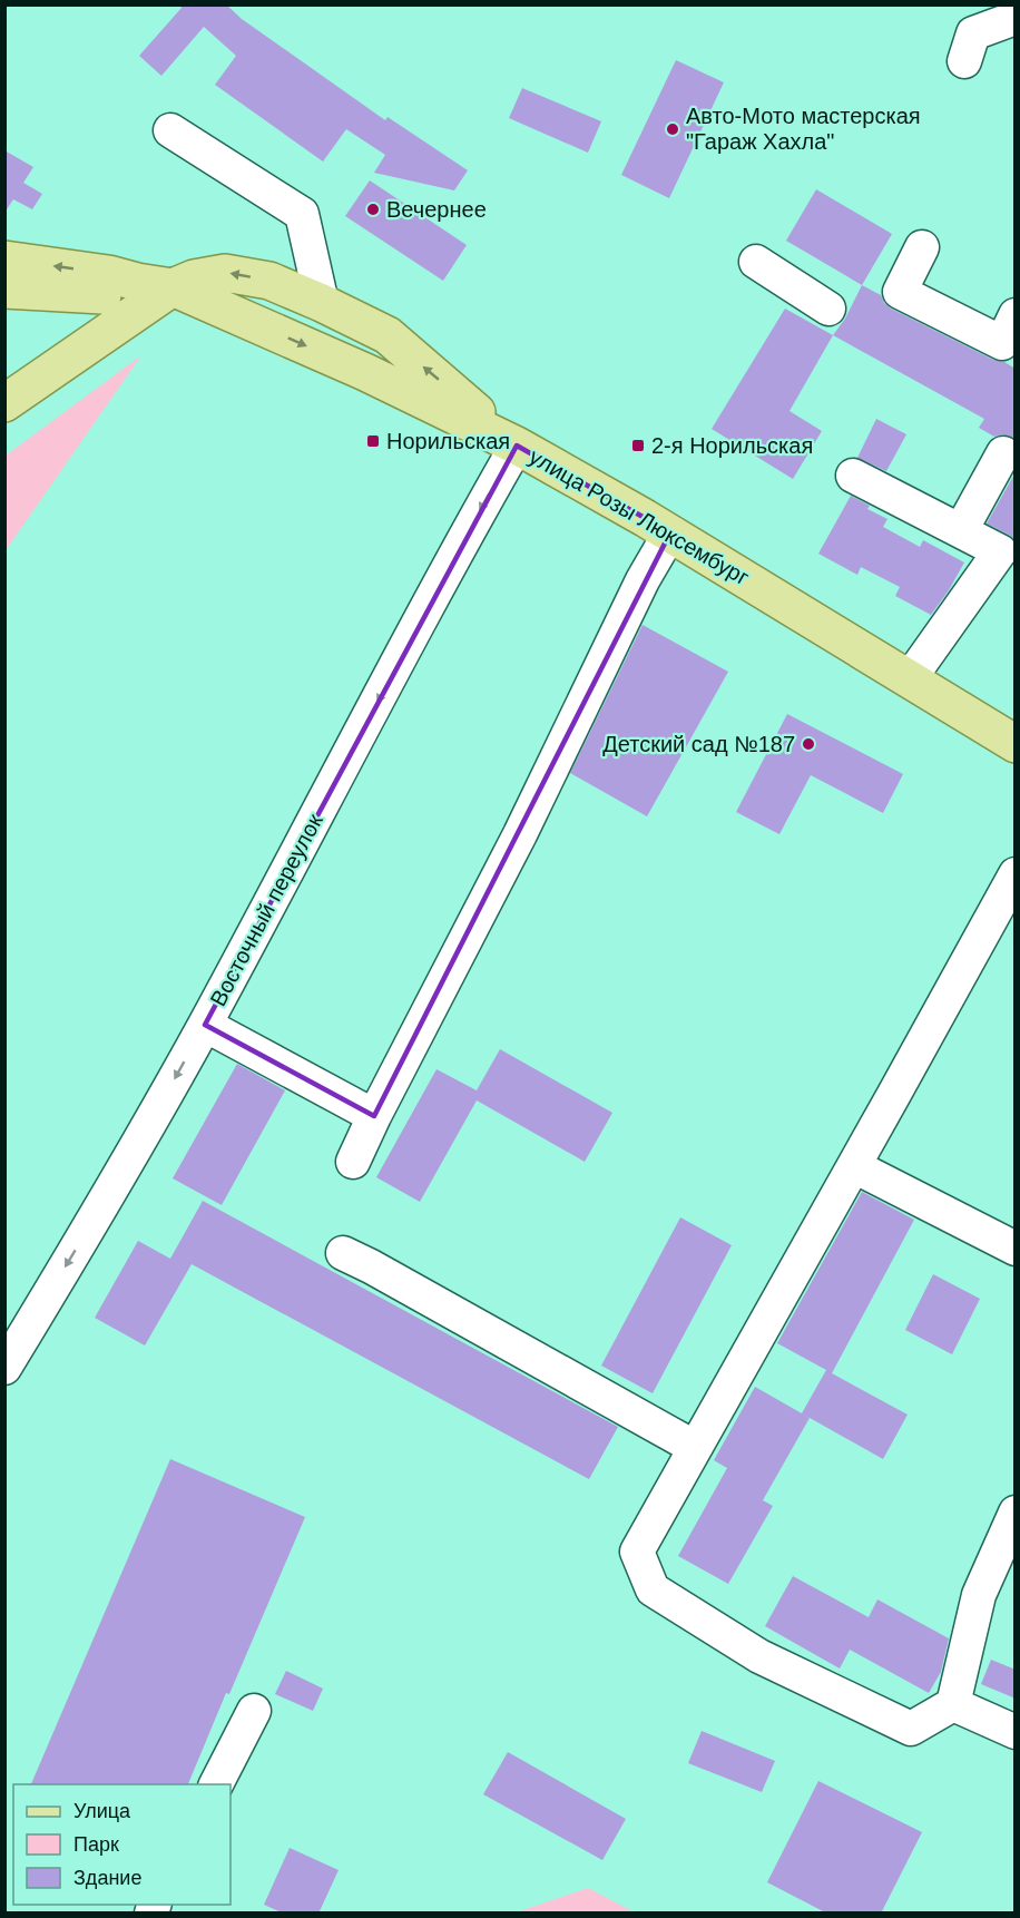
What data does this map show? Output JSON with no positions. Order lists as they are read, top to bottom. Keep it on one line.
{"streets":{"main road":["улица Розы Люксембург"],"street":["Восточный переулок"]},"crossings":[["улица Розы Люксембург","Восточный переулок"]],"places":{"other":["Авто-Мото мастерская \"Гараж Хахла\"","Вечернее","Детский сад №187"],"transit":["Норильская","2-я Норильская"]},"legend":["Улица","Парк","Здание"]}
